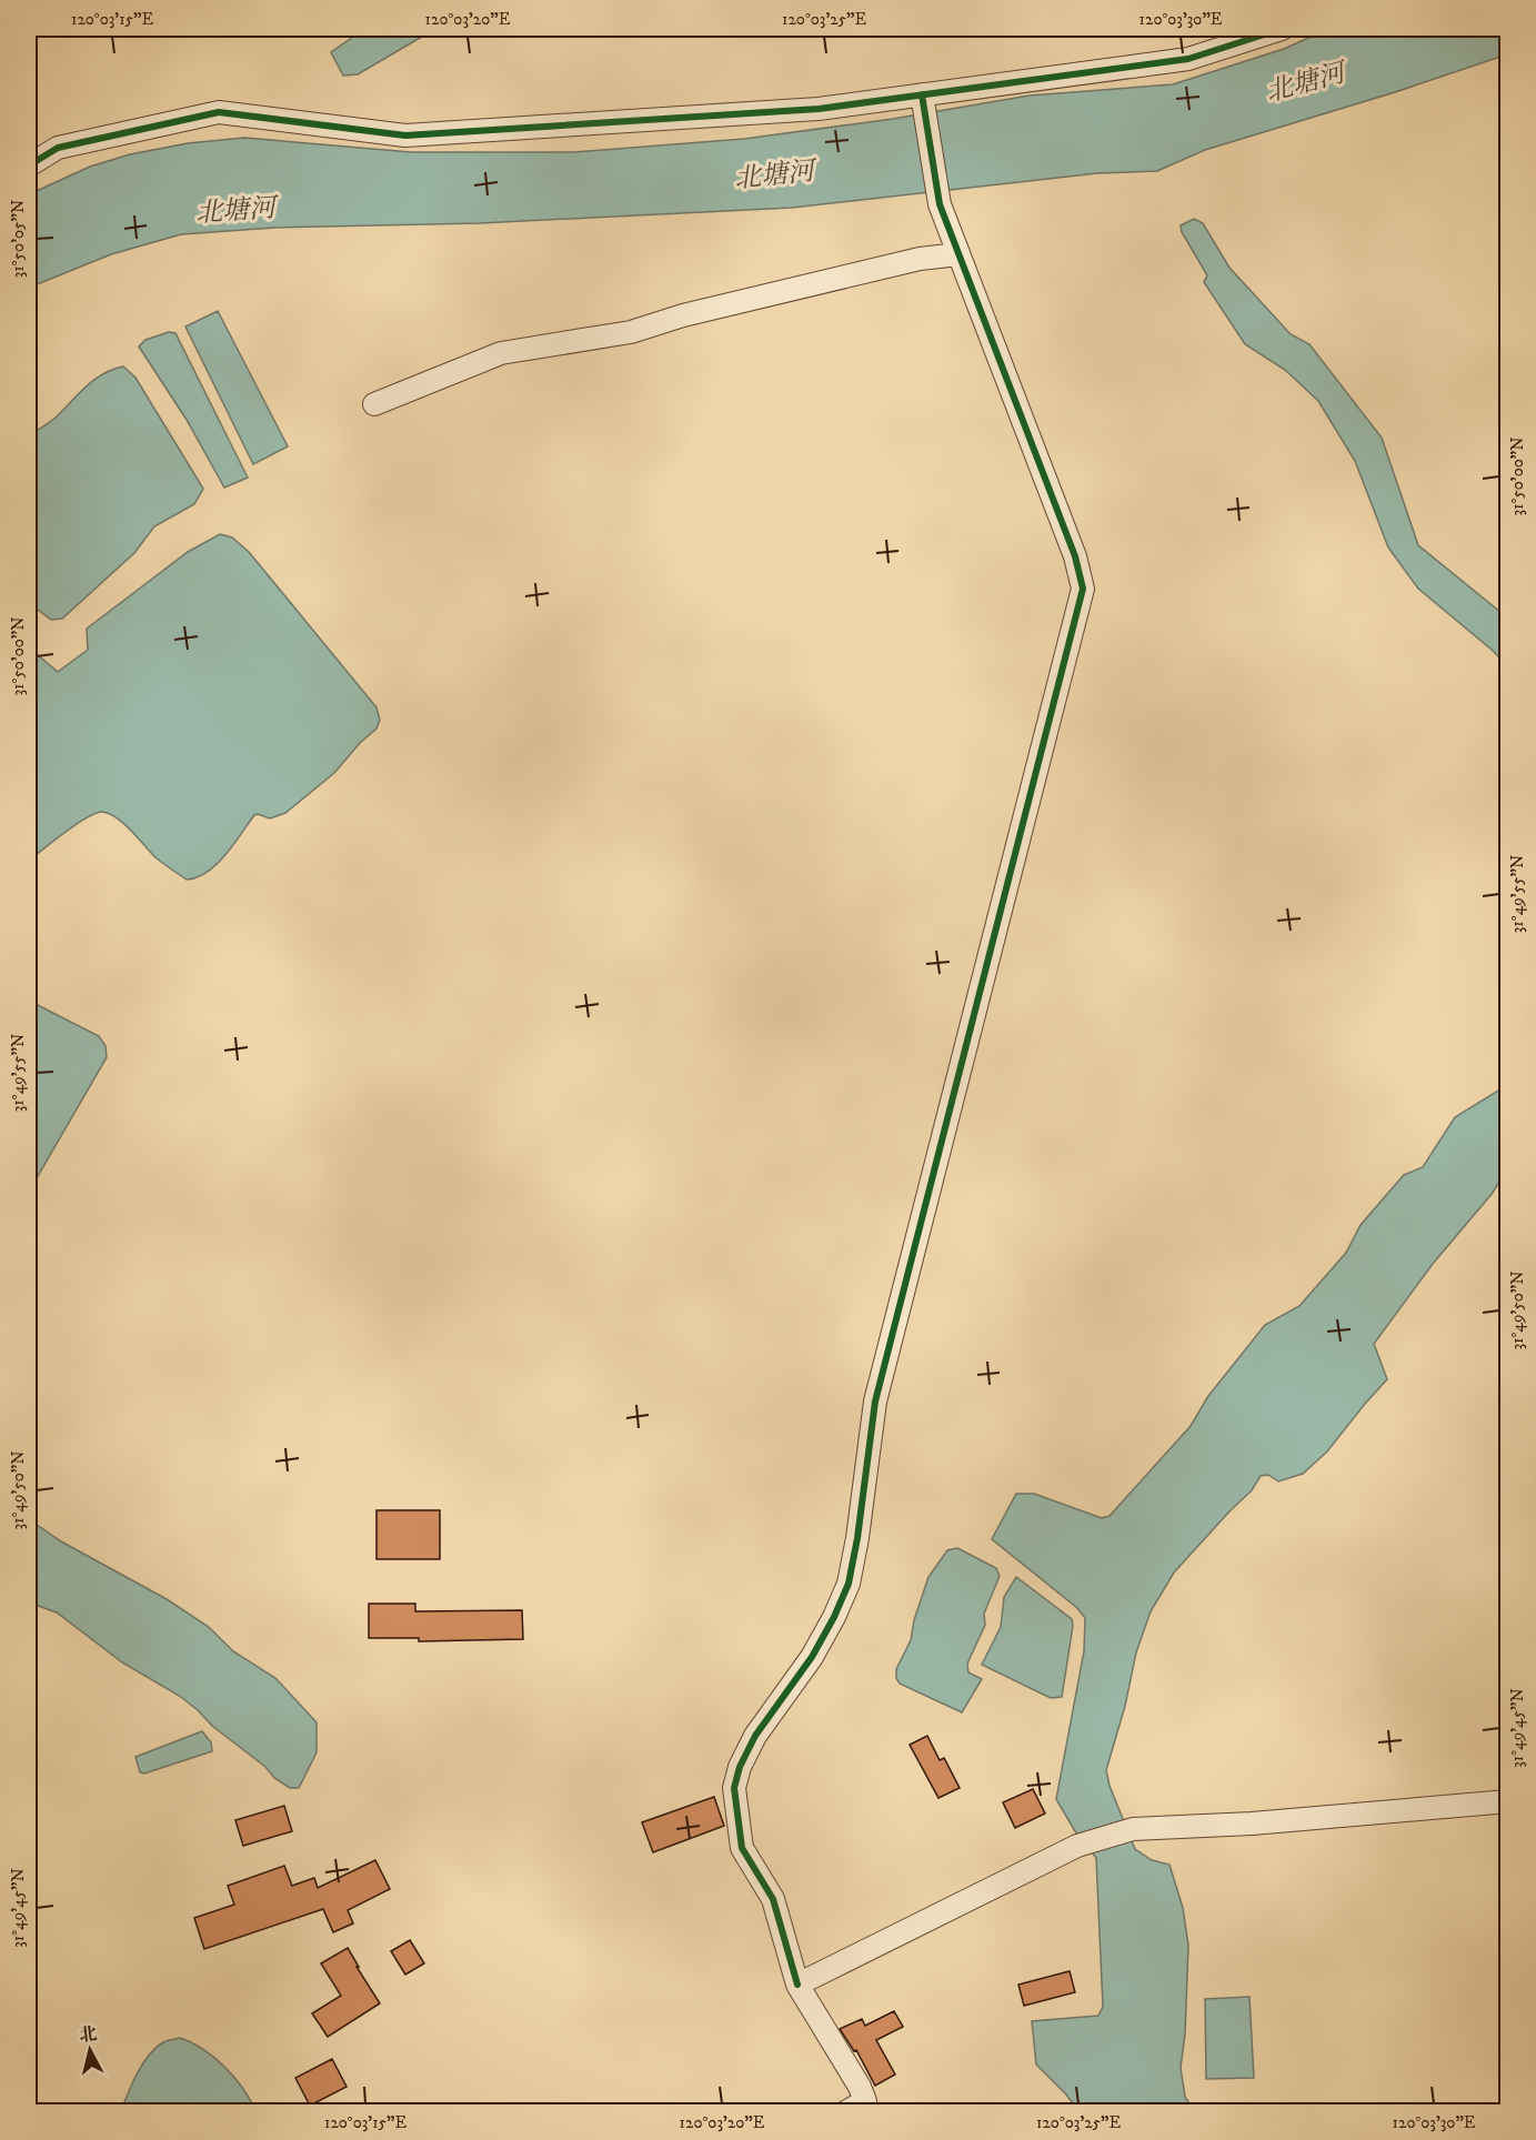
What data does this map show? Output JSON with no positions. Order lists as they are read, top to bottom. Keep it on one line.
{"water":["北塘河"],"north":"top","coordinates":["120°03'15\"E","120°03'20\"E","120°03'25\"E","120°03'30\"E","31°50'05\"N","31°50'00\"N","31°49'55\"N","31°49'50\"N","31°49'45\"N"]}
